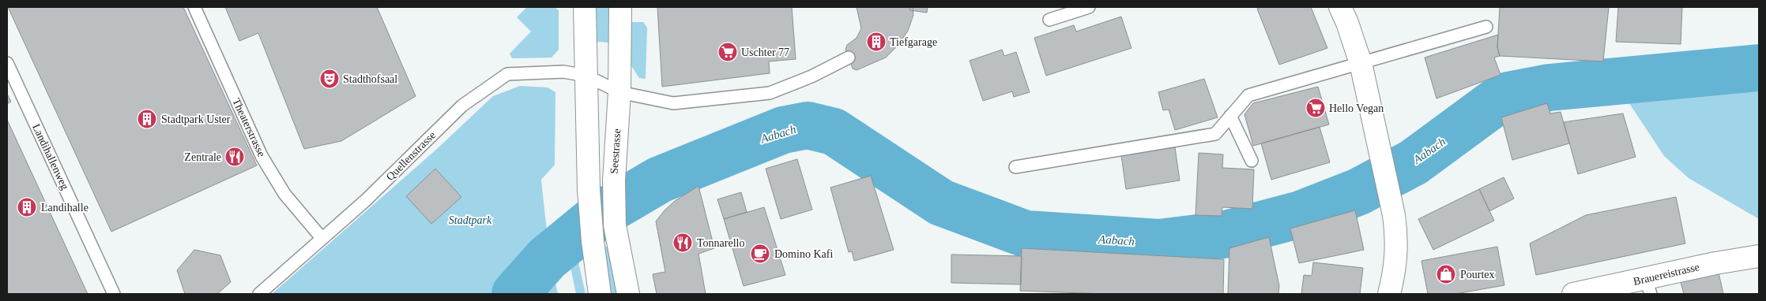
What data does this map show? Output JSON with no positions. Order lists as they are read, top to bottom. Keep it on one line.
{"streets":{"street":["Seestrasse","Brauereistrasse"],"lane":["Theaterstrasse","Quellenstrasse","Landihallenweg"]},"crossings":[["Theaterstrasse","Quellenstrasse"],["Seestrasse","Quellenstrasse"]],"water":["Aabach"],"parks":["Stadtpark"],"places":{"building":["Tiefgarage","Stadtpark Uster","Landihalle"],"supermarket":["Uschter 77","Hello Vegan"],"theatre":["Stadthofsaal"],"restaurant":["Zentrale","Tonnarello"],"cafe":["Domino Kafi"],"shop":["Pourtex"]}}
